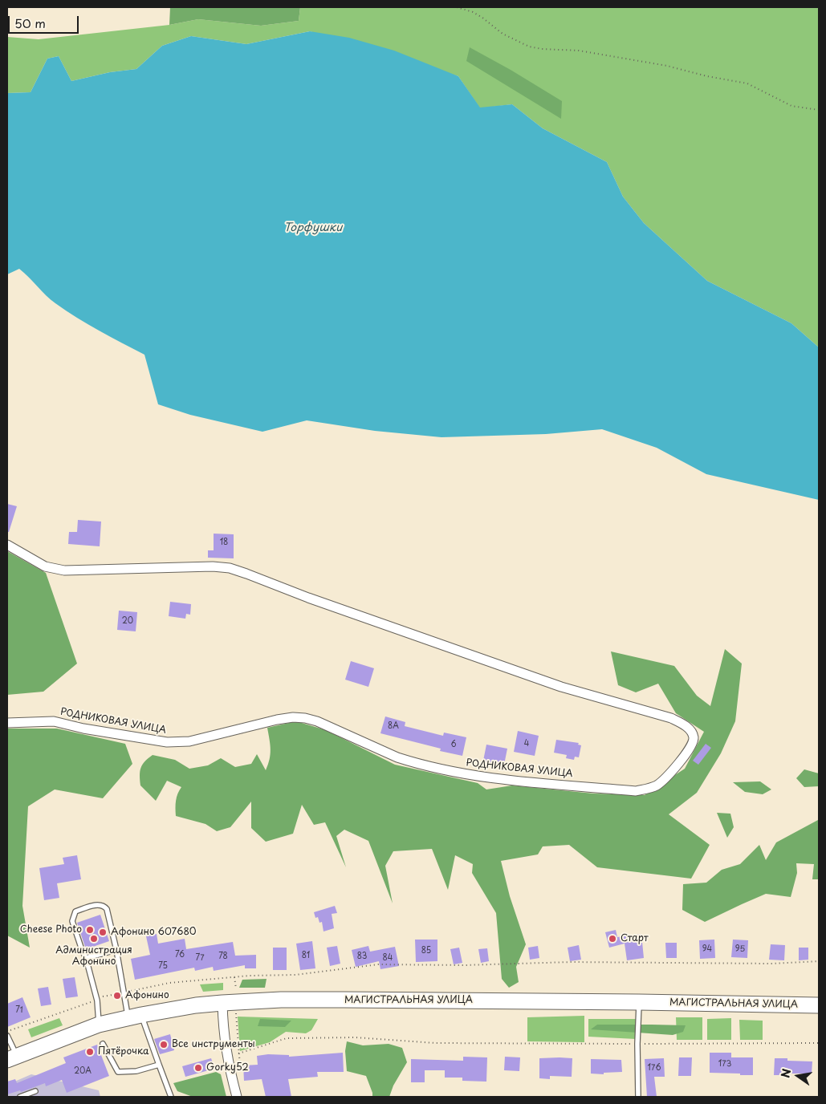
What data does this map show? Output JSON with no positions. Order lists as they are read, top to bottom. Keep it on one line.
{"streets":{"main road":["МАГИСТРАЛЬНАЯ УЛИЦА"],"street":["РОДНИКОВАЯ УЛИЦА"]},"water":["Торфушки"],"places":["Cheese Photo","Афонино 607680","Администрация Афонино","Старт","Афонино","Все инструменты","Пятёрочка","Gorky52"],"house_numbers":["18","20","8А","4","6","94","95","85","76","81","78","83","77","84","75","71","173","176","20А"],"scale_bar":"50 m","north":"left"}
